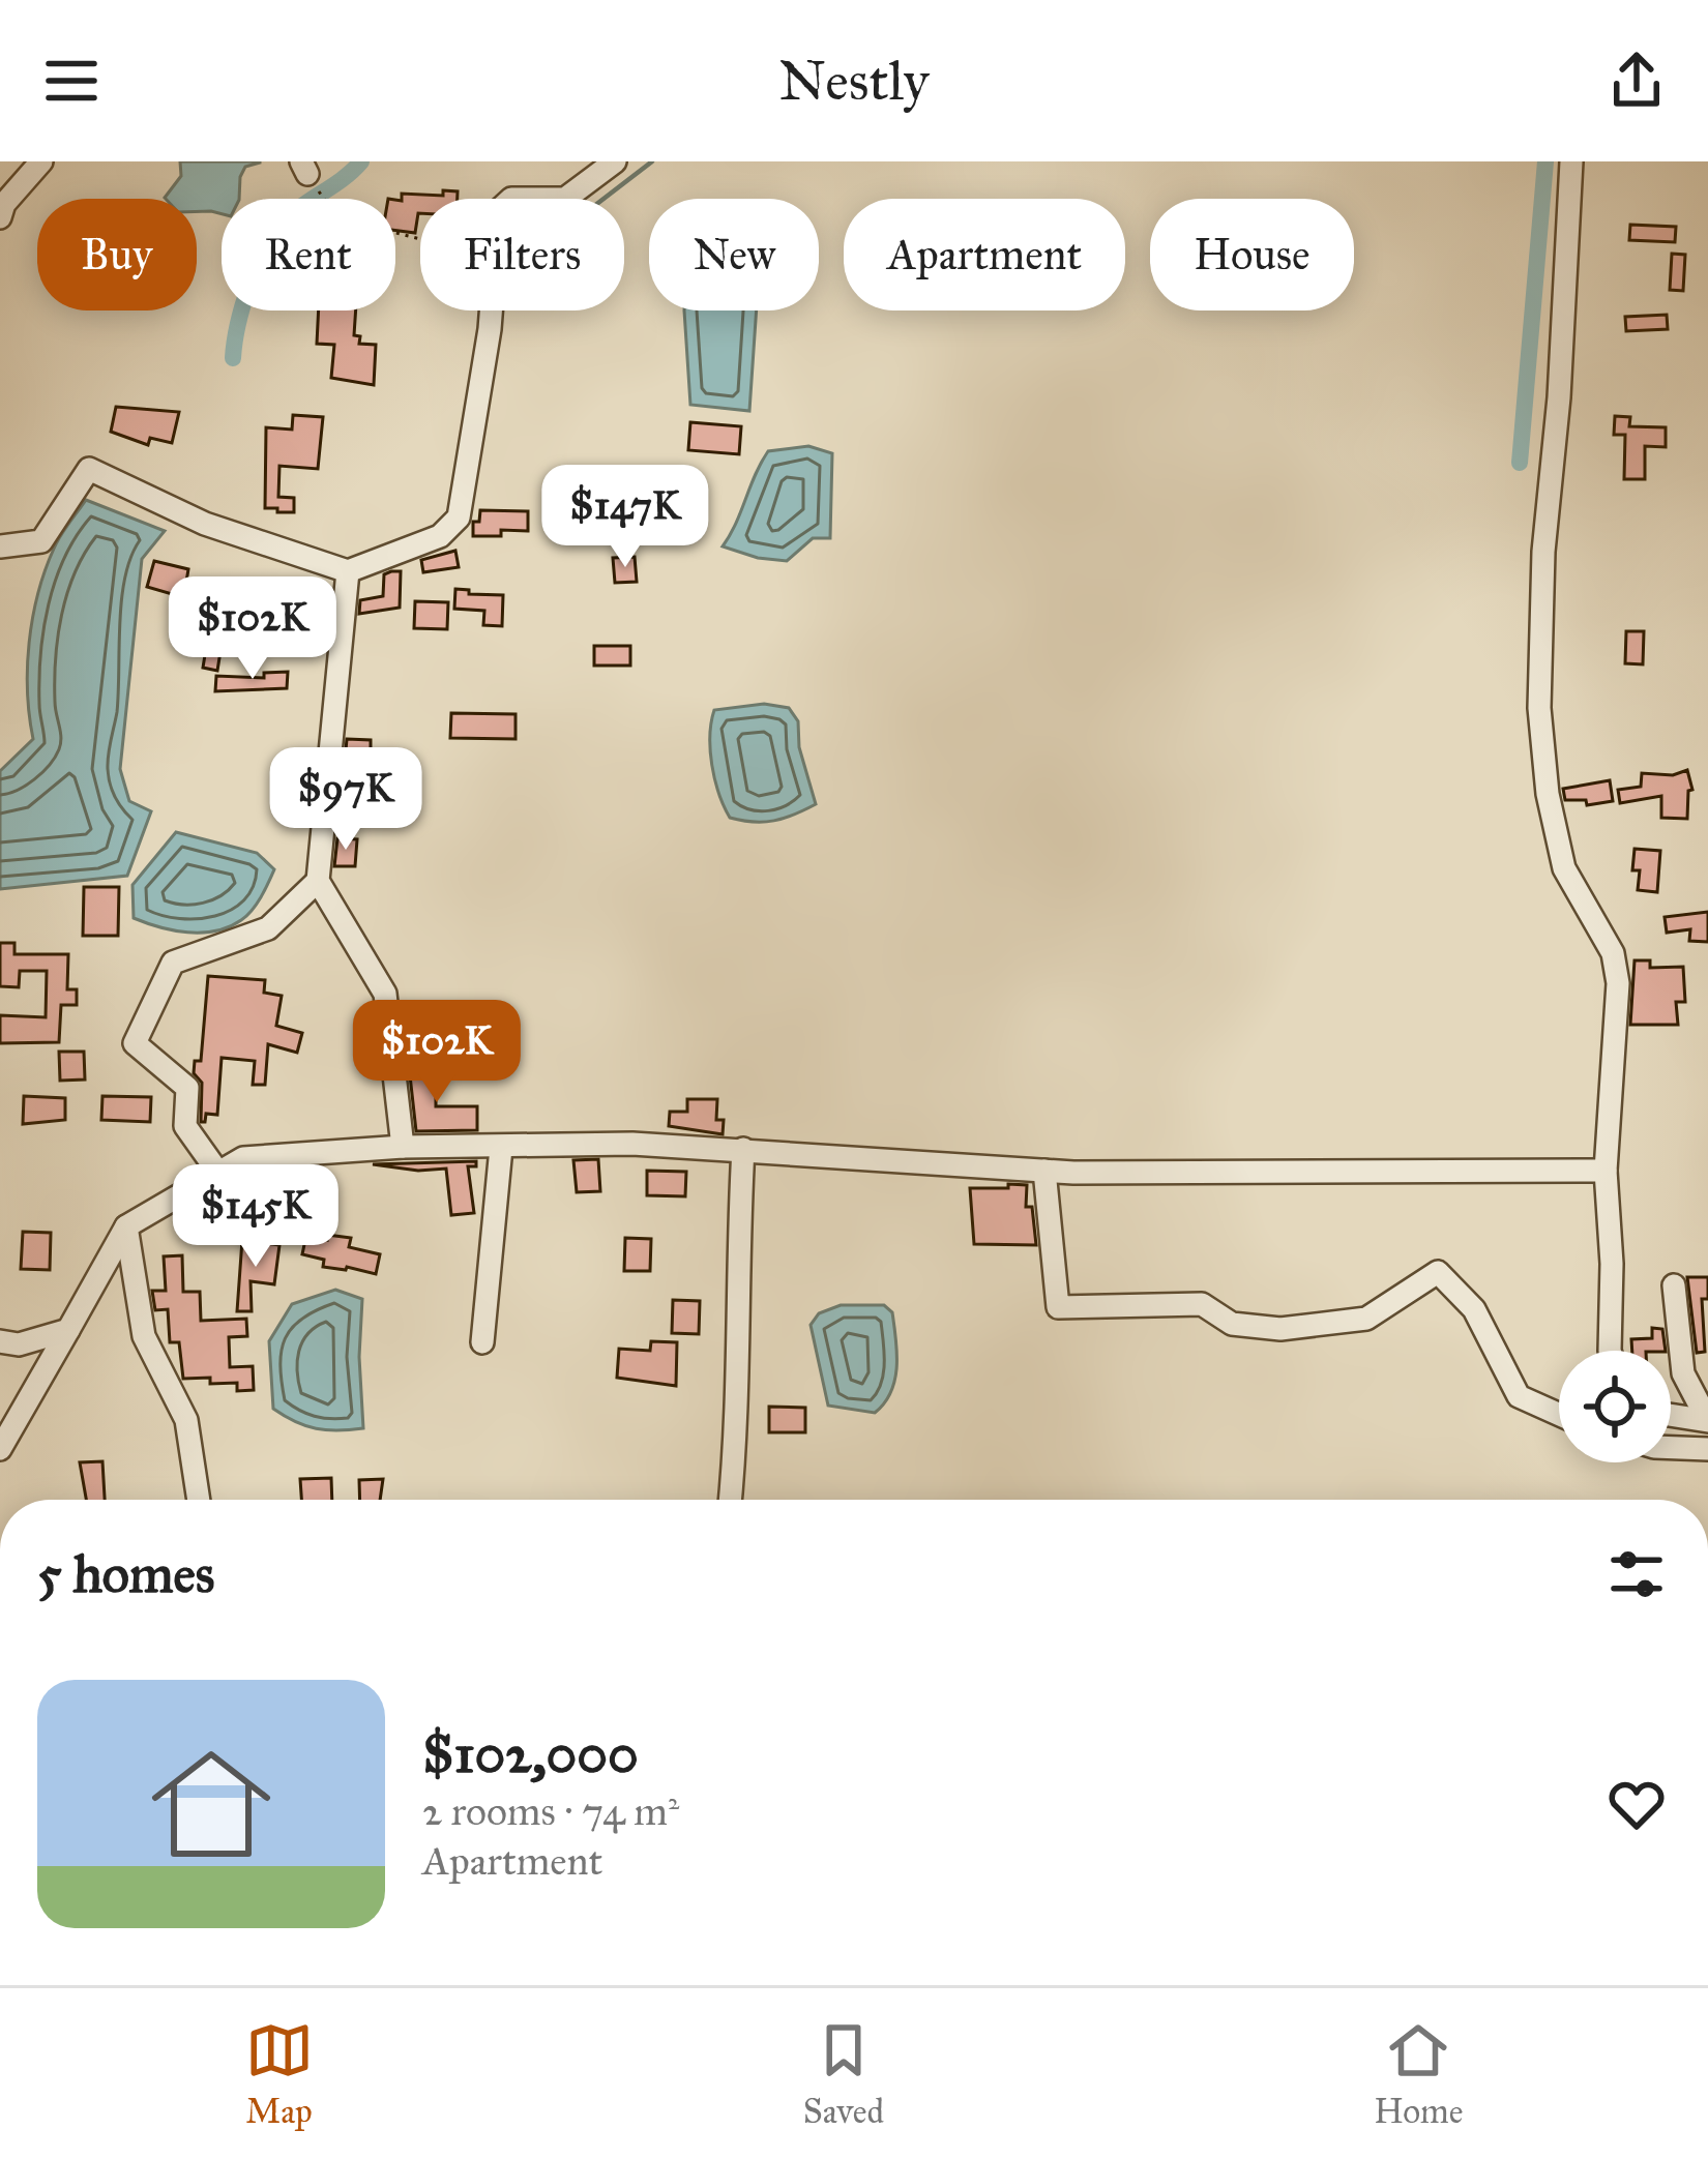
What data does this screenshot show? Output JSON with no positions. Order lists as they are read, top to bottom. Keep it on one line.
{"page":{"header":"Nestly","chip":["Buy","Rent","Filters","New","Apartment","House"],"price":["$147K","$102K","$97K","$102K","$145K"],"heading":"5 homes","list":[{"name":"$102,000","note":"2 rooms · 74 m² · Apartment"}],"tabs":["Map","Saved","Home"]}}
